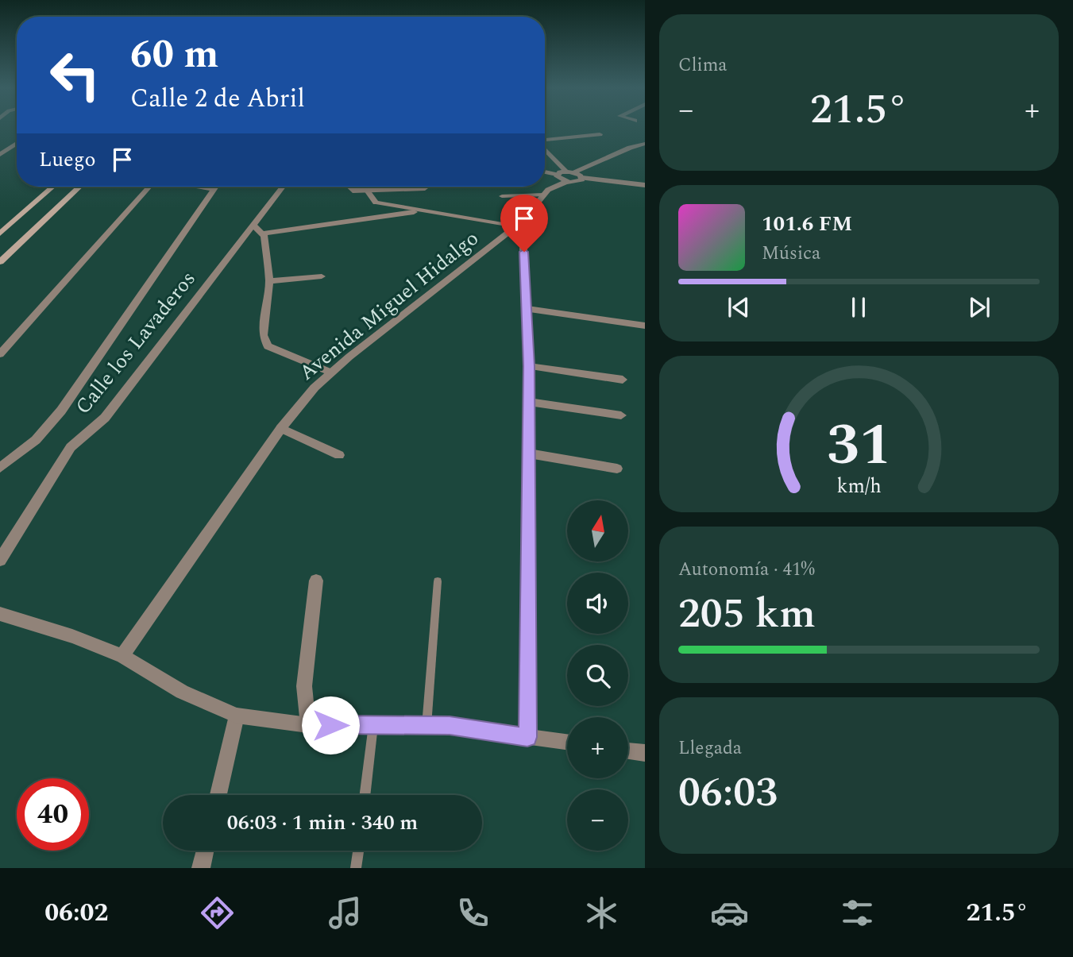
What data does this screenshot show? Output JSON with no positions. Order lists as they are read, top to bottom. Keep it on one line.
{"streets":{"street":["Avenida Miguel Hidalgo","Calle los Lavaderos"]},"north":"top","page":{"tile":["Clima",["Autonomía · 41%","205 km"],["Llegada","06:03"]],"turn":["60 m","Calle 2 de Abril"],"heat":["−","21.5°","+"],"then":"Luego","song":["101.6 FM","Música"],"map_buttons":["+","−"],"limit":"40","trip":"06:03 · 1 min · 340 m","tabs":["06:02","21.5°"],"gauge":["31","km/h"]}}
